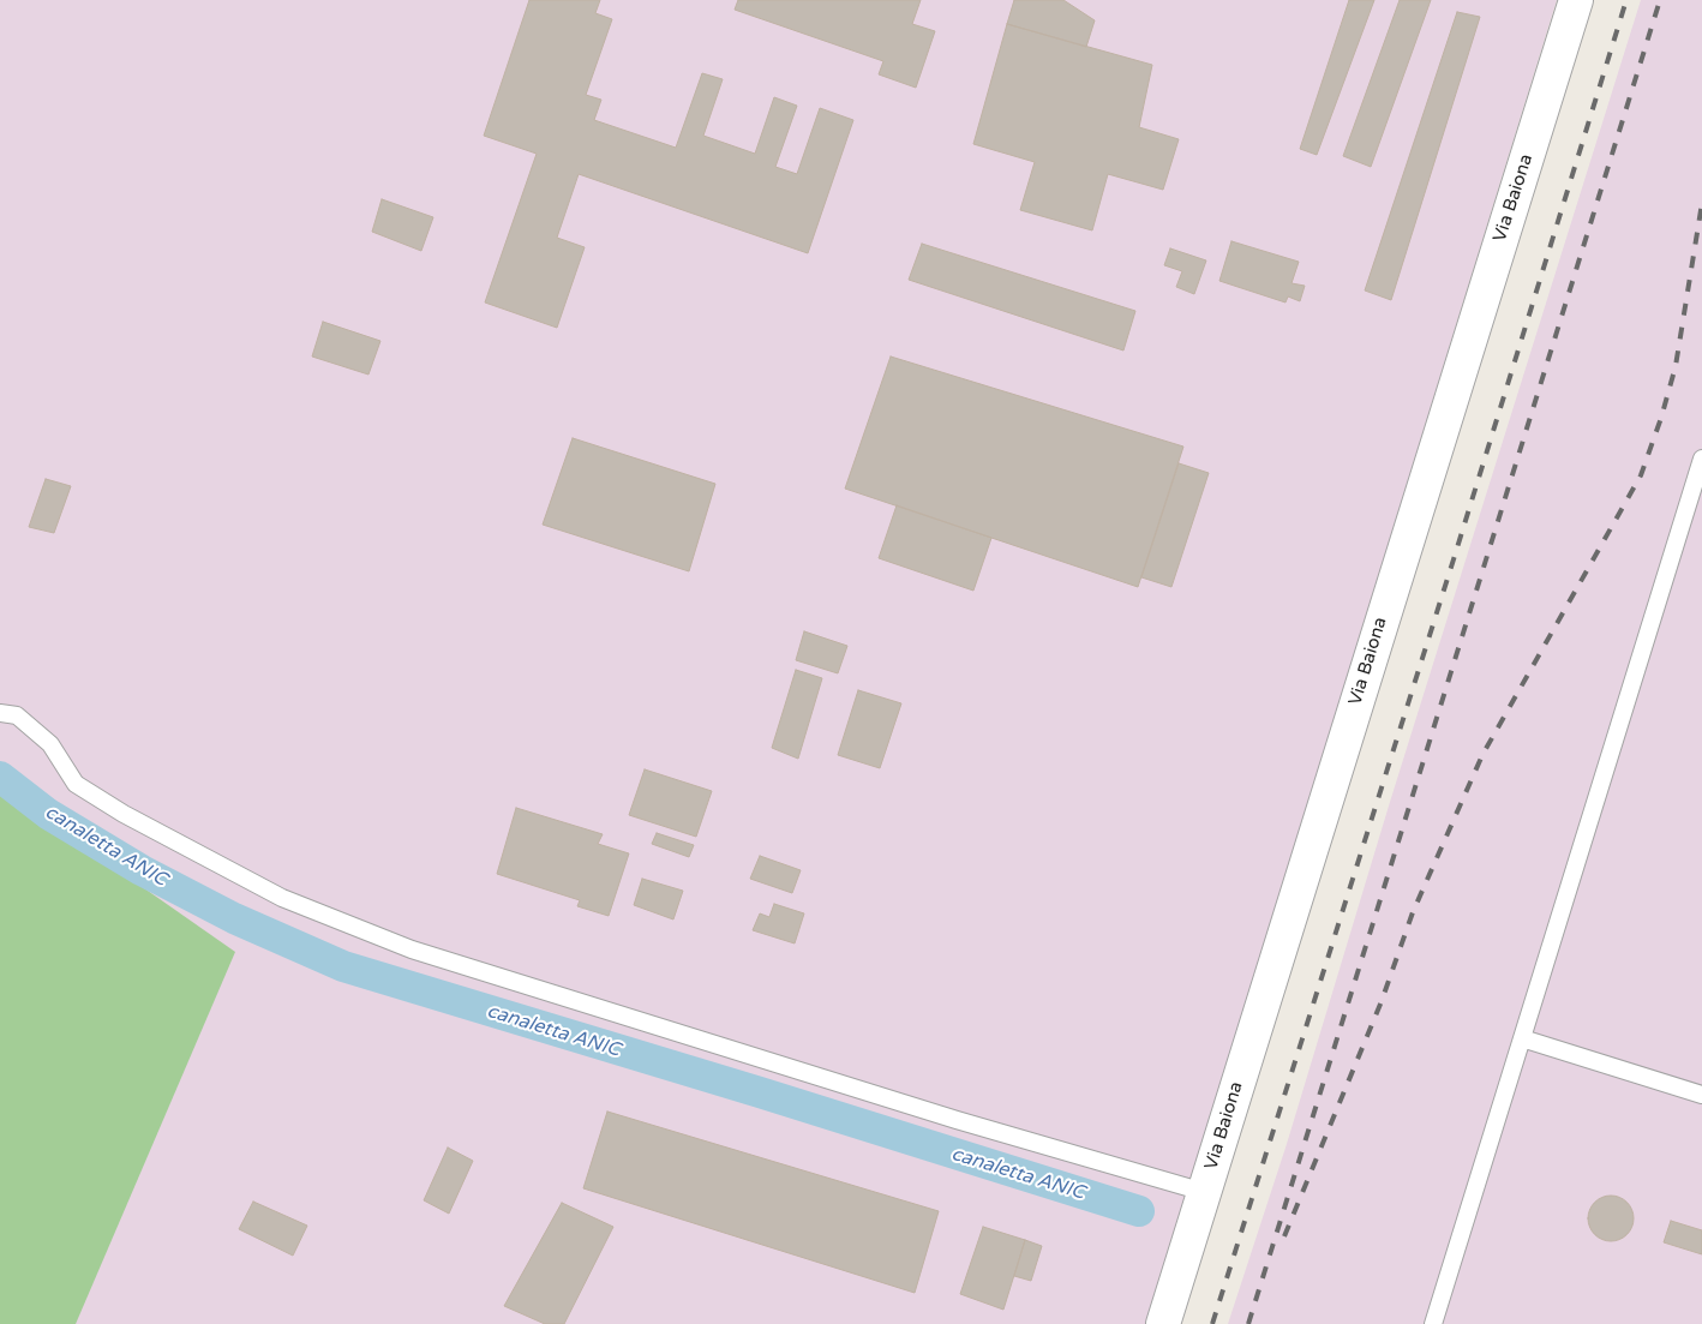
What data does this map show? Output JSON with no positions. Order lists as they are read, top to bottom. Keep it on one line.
{"streets":{"street":["Via Baiona"]},"water":["canaletta ANIC"]}
